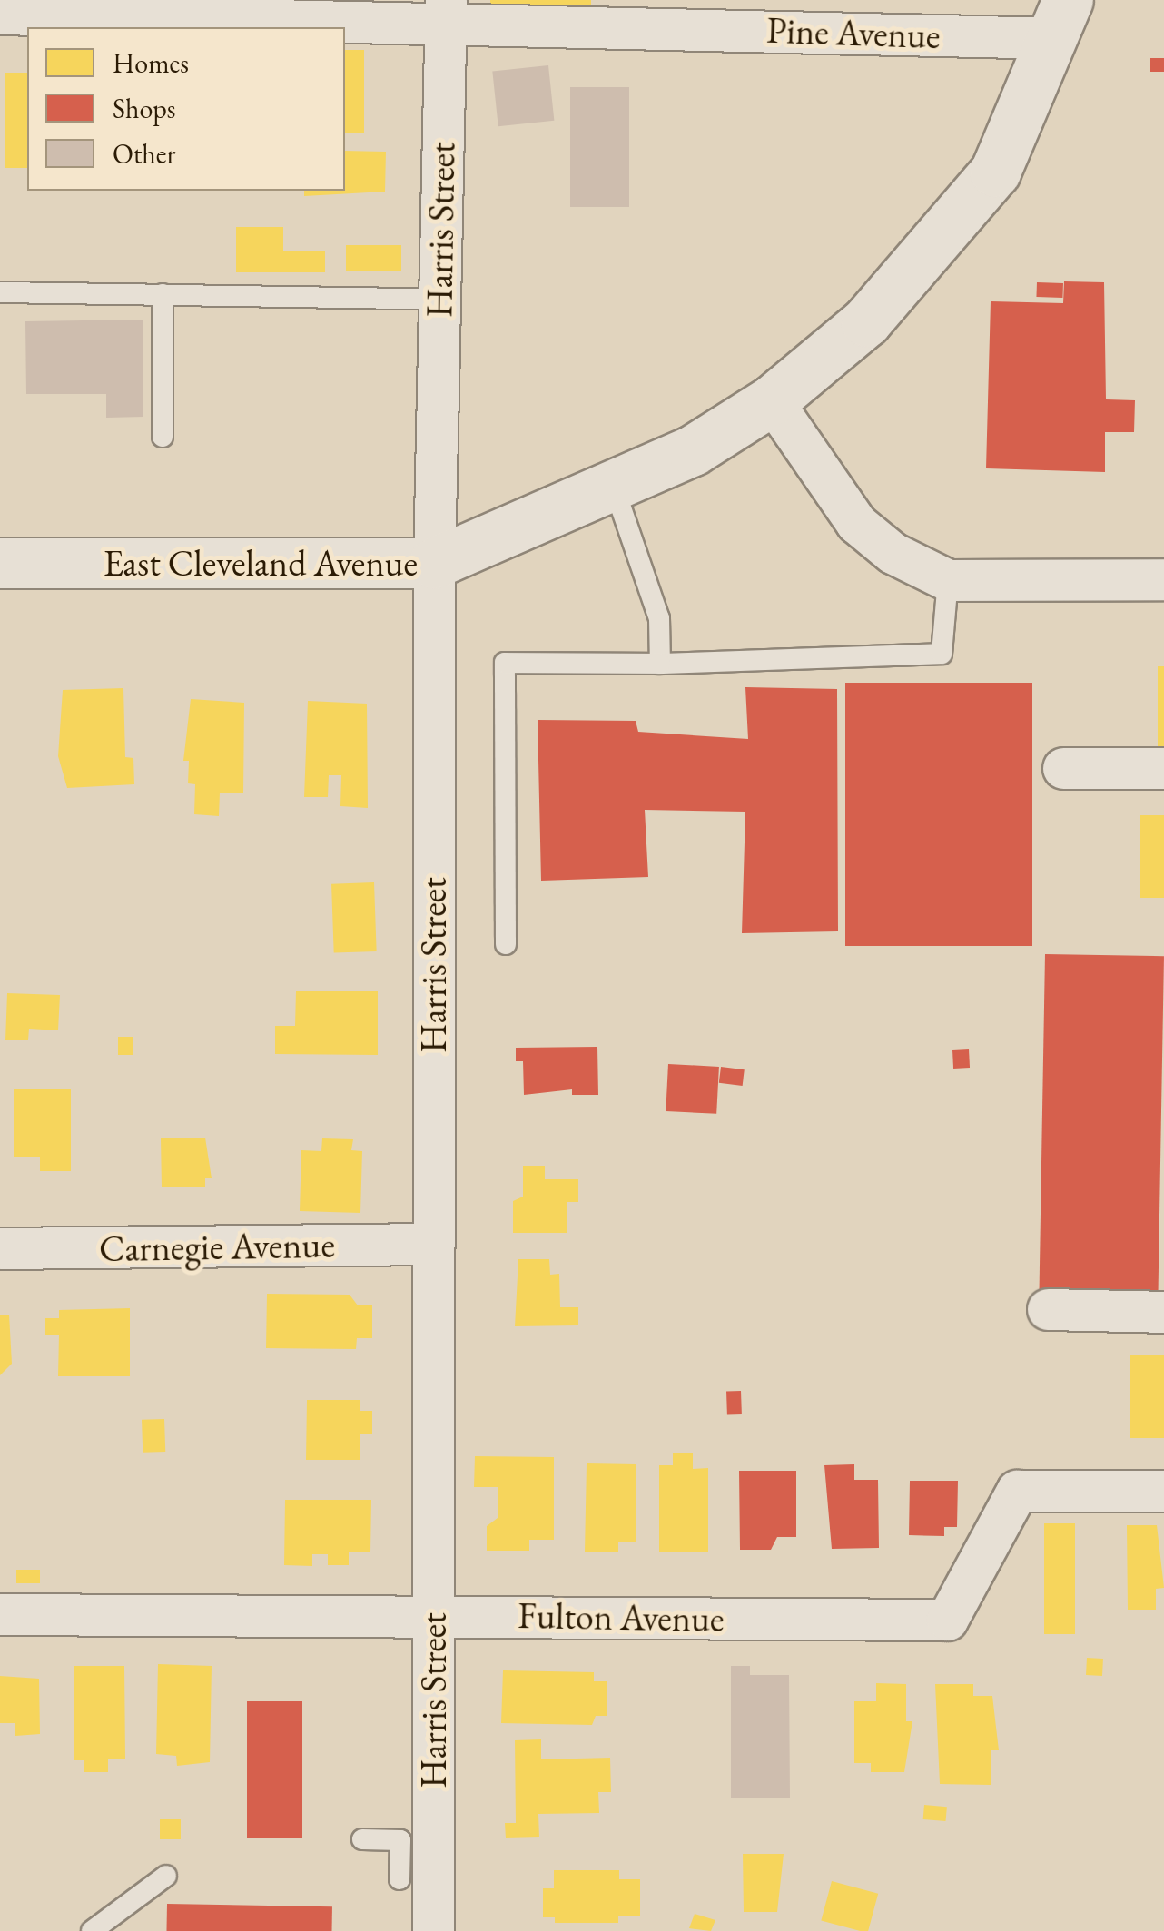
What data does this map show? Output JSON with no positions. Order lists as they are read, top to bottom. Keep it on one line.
{"streets":{"main road":["East Cleveland Avenue"],"street":["Pine Avenue","Harris Street","Carnegie Avenue","Fulton Avenue"]},"crossings":[["Pine Avenue","Harris Street"],["Pine Avenue","East Cleveland Avenue"],["Harris Street","East Cleveland Avenue"],["Harris Street","Carnegie Avenue"],["Harris Street","Fulton Avenue"]],"legend":["Homes","Shops","Other"]}
